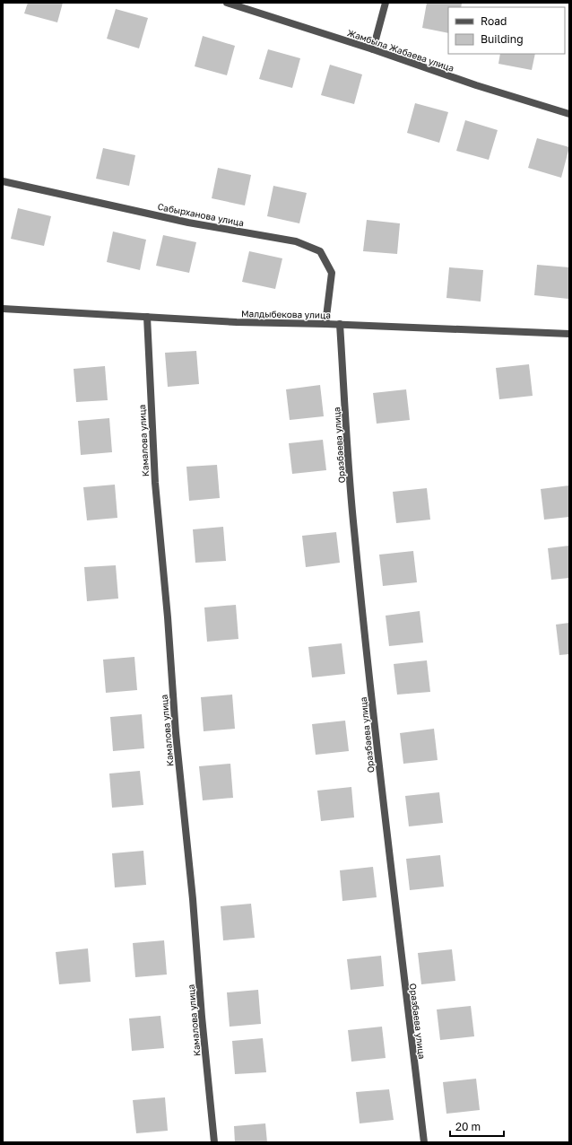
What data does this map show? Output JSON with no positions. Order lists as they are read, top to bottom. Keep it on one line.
{"streets":{"street":["Жамбыла Жабаева улица","Сабырханова улица","Малдыбекова улица","Камалова улица","Оразбаева улица"]},"crossings":[["Сабырханова улица","Малдыбекова улица"],["Малдыбекова улица","Камалова улица"],["Малдыбекова улица","Оразбаева улица"]],"legend":["Road","Building"],"scale_bar":"20 m"}
